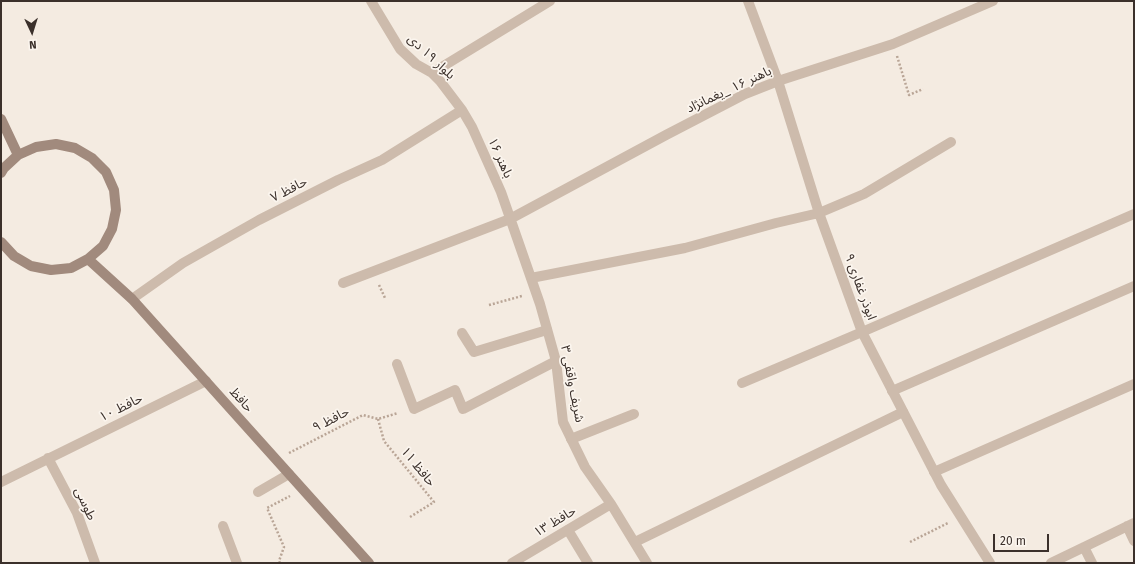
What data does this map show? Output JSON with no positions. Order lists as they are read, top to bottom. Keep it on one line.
{"streets":{"main road":["حافظ"],"street":["بلوار ۱۹ دی","باهنر ۱۶ _یغمانژاد","باهنر ۱۶","حافظ ۷","ابوذر غفاری ۹","شریف واقفی ۳","حافظ ۱۰","طوسی","حافظ ۱۳"],"path":["حافظ ۹","حافظ ۱۱"]},"crossings":[["بلوار ۱۹ دی","باهنر ۱۶"],["بلوار ۱۹ دی","حافظ ۷"],["باهنر ۱۶ _یغمانژاد","باهنر ۱۶"],["باهنر ۱۶ _یغمانژاد","ابوذر غفاری ۹"],["باهنر ۱۶ _یغمانژاد","شریف واقفی ۳"],["باهنر ۱۶","حافظ ۷"],["باهنر ۱۶","شریف واقفی ۳"],["حافظ ۷","حافظ"],["شریف واقفی ۳","حافظ ۱۳"],["حافظ","حافظ ۱۰"],["حافظ","حافظ ۹"],["حافظ ۱۰","طوسی"],["حافظ ۹","حافظ ۱۱"]],"scale_bar":"20 m","north":"bottom"}
